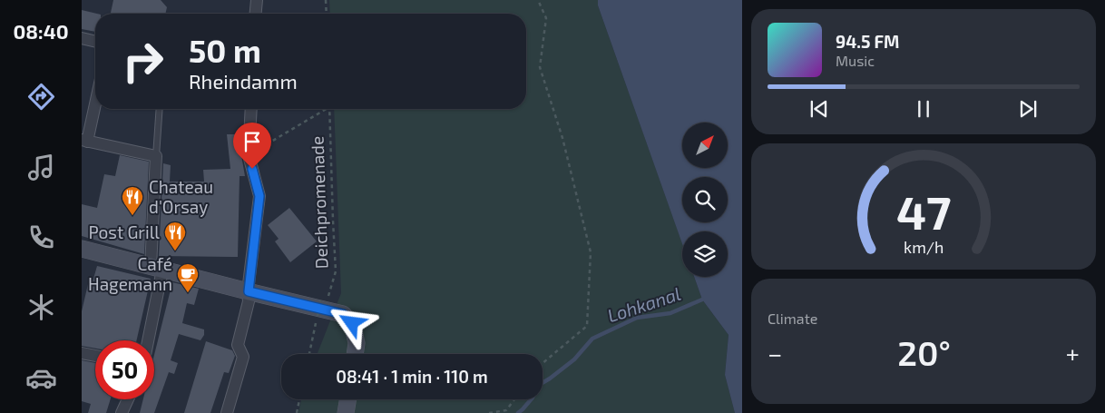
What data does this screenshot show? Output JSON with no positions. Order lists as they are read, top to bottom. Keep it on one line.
{"streets":{"path":["Deichpromenade"]},"water":["Lohkanal"],"places":{"restaurant":["Chateau d'Orsay","Post Grill"],"cafe":["Café Hagemann"]},"north":"top right","page":{"tabs":"08:40","turn":["50 m","Rheindamm"],"song":["94.5 FM","Music"],"tile":"Climate","heat":["−","20°","+"],"limit":"50","trip":"08:41 · 1 min · 110 m","gauge":["47","km/h"]}}
